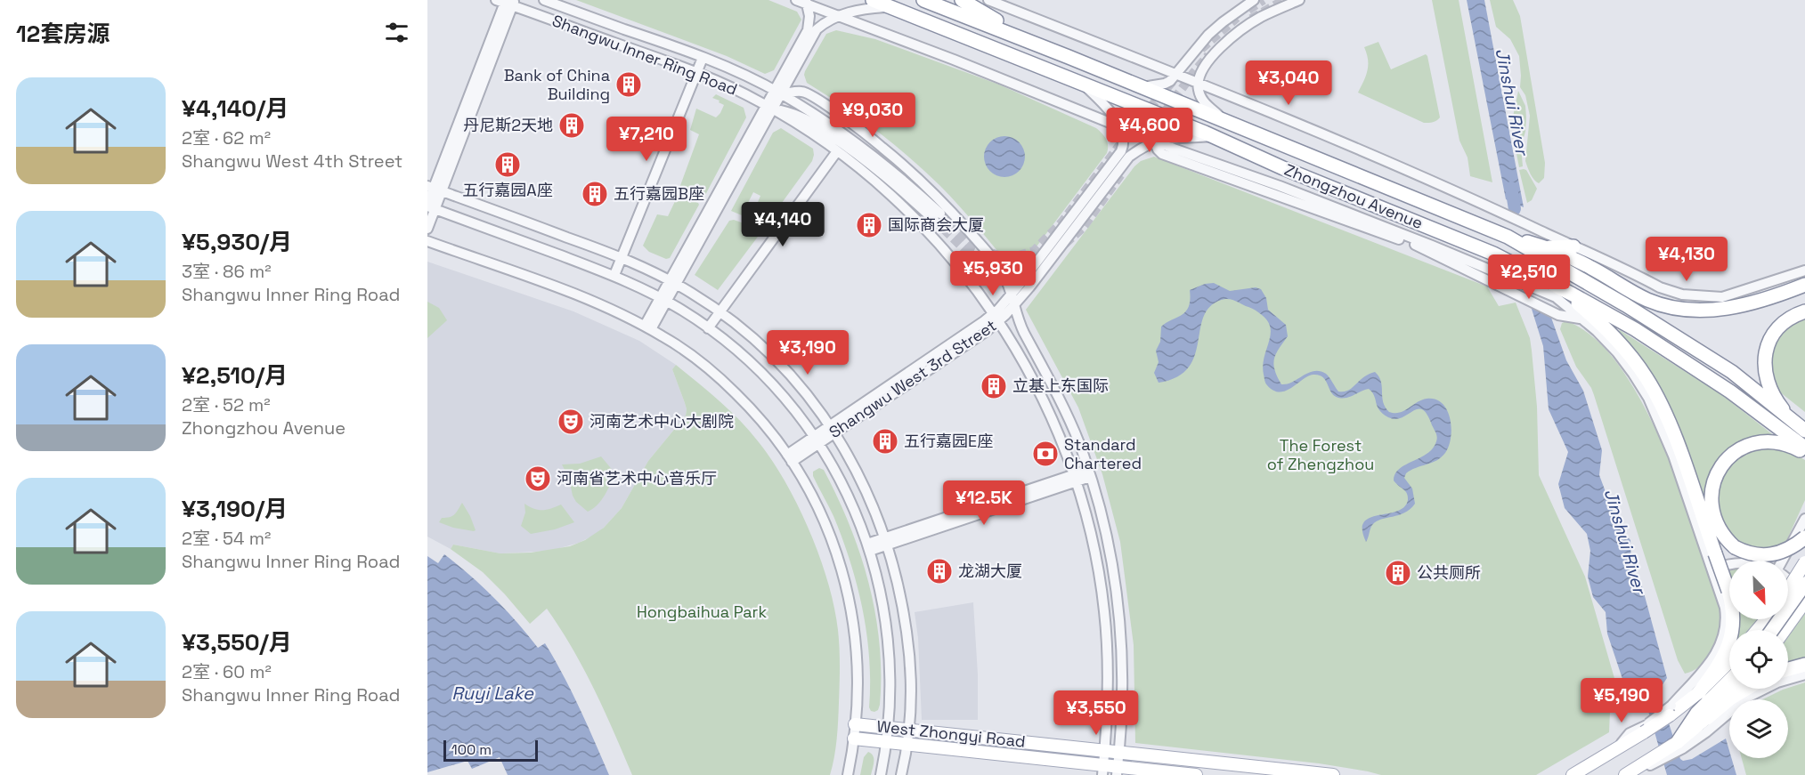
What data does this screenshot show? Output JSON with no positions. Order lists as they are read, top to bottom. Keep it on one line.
{"streets":{"highway":["Zhongzhou Avenue"],"main road":["West Zhongyi Road"],"street":["Shangwu Inner Ring Road","Shangwu West 3rd Street"]},"crossings":[["Shangwu Inner Ring Road","Shangwu West 3rd Street"],["Shangwu Inner Ring Road","West Zhongyi Road"],["Zhongzhou Avenue","Shangwu West 3rd Street"]],"water":["Jinshui River","Ruyi Lake"],"parks":["The Forest of Zhengzhou","Hongbaihua Park"],"places":{"building":["Bank of China Building","丹尼斯2天地","五行嘉园A座","五行嘉园B座","国际商会大厦","立基上东国际","五行嘉园E座","龙湖大厦","公共厕所"],"theatre":["河南艺术中心大剧院","河南省艺术中心音乐厅"],"bank":["Standard Chartered"]},"scale_bar":"100 m","north":"bottom right","page":{"heading":"12套房源","price":["¥3,040","¥9,030","¥4,600","¥7,210","¥4,140","¥4,130","¥5,930","¥2,510","¥3,190","¥12.5K","¥5,190","¥3,550"],"list":[{"name":"¥4,140/月","note":"2室 · 62 m² · Shangwu West 4th Street"},{"name":"¥5,930/月","note":"3室 · 86 m² · Shangwu Inner Ring Road"},{"name":"¥2,510/月","note":"2室 · 52 m² · Zhongzhou Avenue"},{"name":"¥3,190/月","note":"2室 · 54 m² · Shangwu Inner Ring Road"},{"name":"¥3,550/月","note":"2室 · 60 m² · Shangwu Inner Ring Road"}],"scale":"100 m"}}
